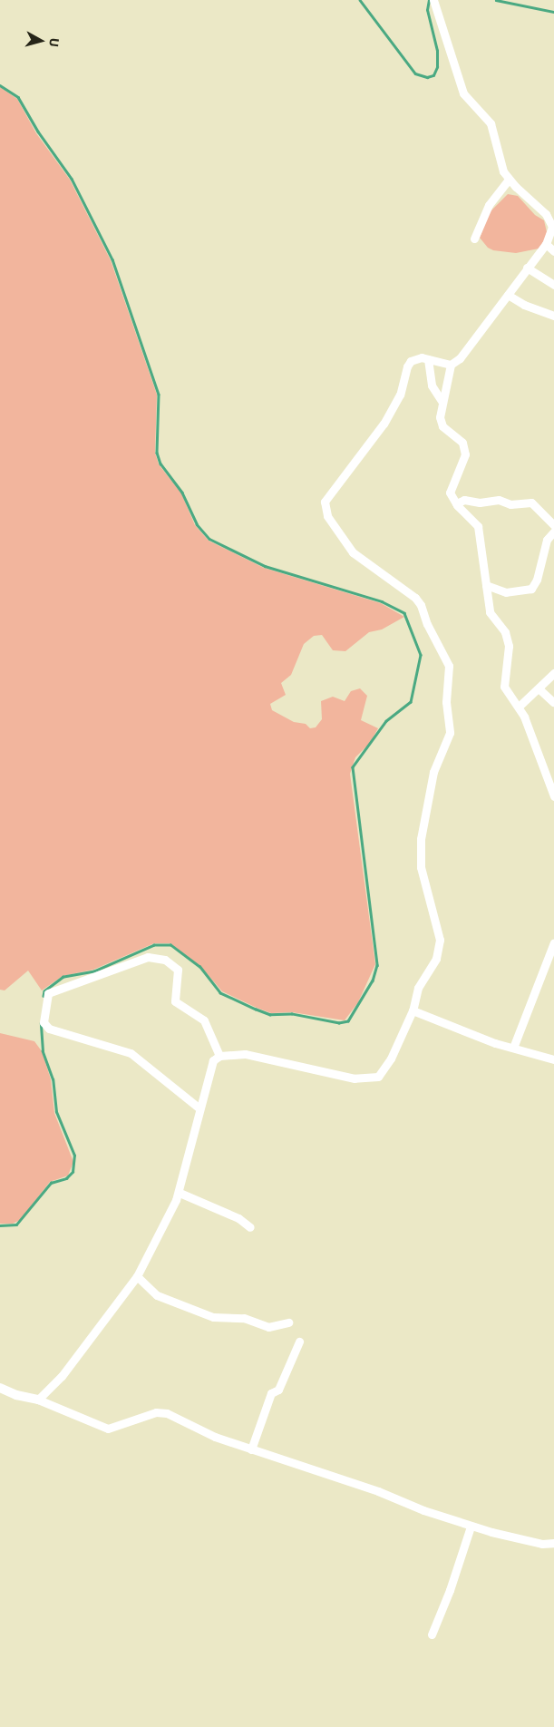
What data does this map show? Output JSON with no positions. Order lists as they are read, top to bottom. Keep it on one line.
{"north":"right"}
